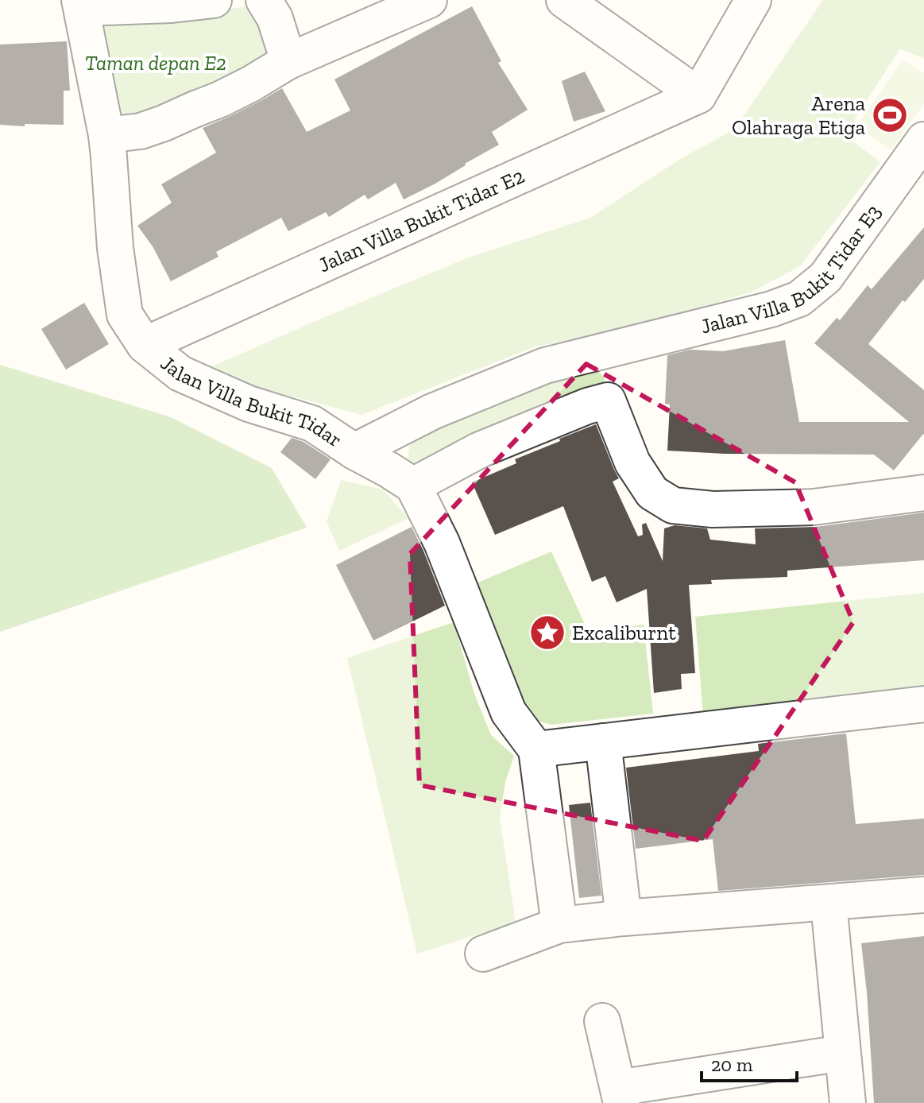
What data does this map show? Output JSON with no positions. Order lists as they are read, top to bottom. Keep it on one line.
{"streets":{"street":["Jalan Villa Bukit Tidar E2","Jalan Villa Bukit Tidar E3","Jalan Villa Bukit Tidar"]},"crossings":[["Jalan Villa Bukit Tidar E2","Jalan Villa Bukit Tidar"],["Jalan Villa Bukit Tidar E3","Jalan Villa Bukit Tidar"]],"parks":["Taman depan E2"],"places":{"sports":["Arena Olahraga Etiga"],"place":["Excaliburnt"]},"scale_bar":"20 m"}
